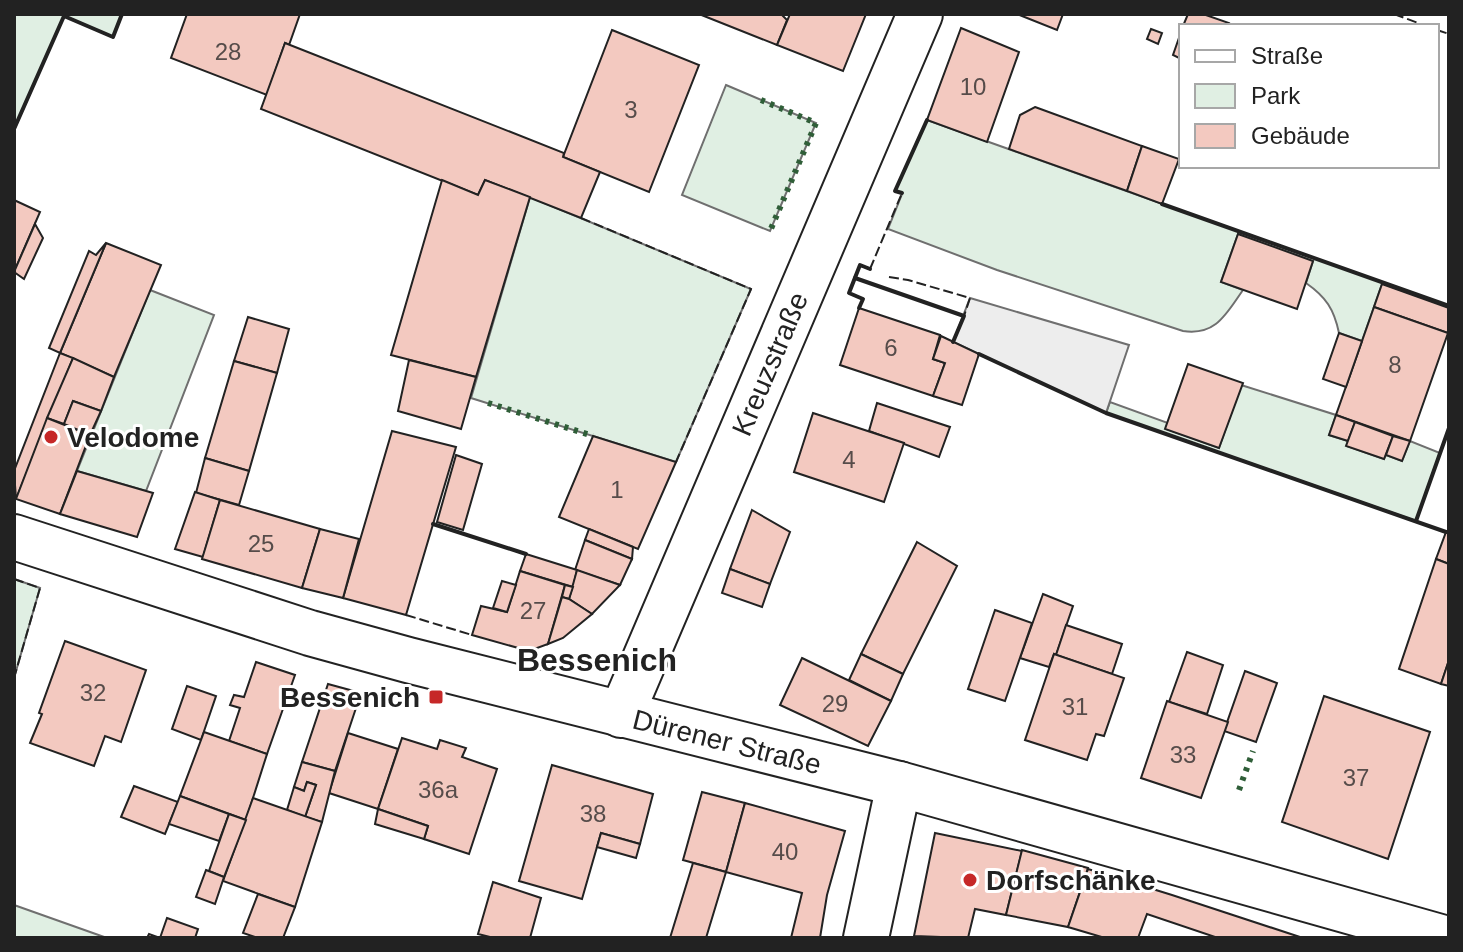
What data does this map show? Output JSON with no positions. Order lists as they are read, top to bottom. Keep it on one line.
{"streets":{"street":["Kreuzstraße","Dürener Straße"]},"crossings":[["Kreuzstraße","Dürener Straße"]],"districts":["Bessenich"],"places":{"other":["Velodome","Dorfschänke"],"transit":["Bessenich"]},"house_numbers":["28","10","3","6","8","4","1","25","27","32","29","31","33","37","36a","38","40"],"legend":["Straße","Park","Gebäude"]}
